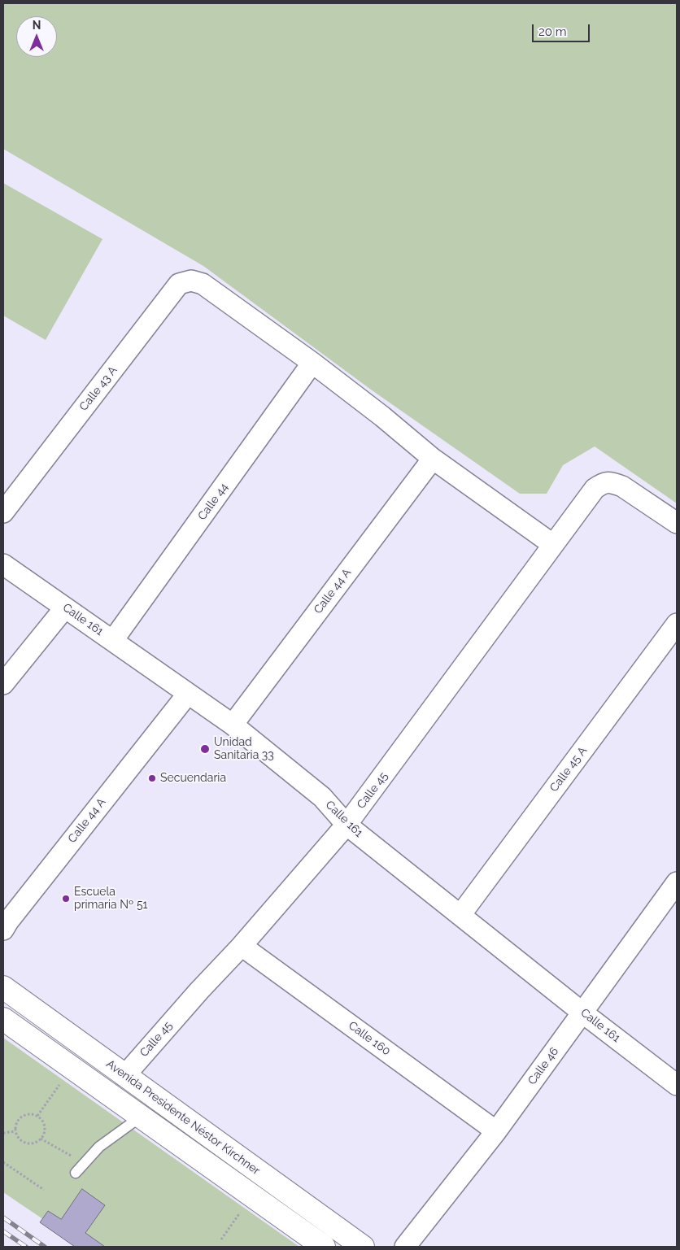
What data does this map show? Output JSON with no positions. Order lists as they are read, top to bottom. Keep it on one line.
{"streets":{"main road":["Avenida Presidente Néstor Kirchner"],"street":["Calle 43 A","Calle 44","Calle 44 A","Calle 161","Calle 45 A","Calle 45","Calle 160","Calle 46"]},"crossings":[["Calle 43 A","Calle 44"],["Calle 44","Calle 161"],["Calle 44 A","Calle 161"],["Calle 161","Calle 45 A"],["Calle 161","Calle 45"],["Calle 161","Calle 46"],["Calle 45","Calle 160"],["Calle 45","Avenida Presidente Néstor Kirchner"],["Calle 160","Calle 46"]],"places":["Unidad Sanitaria 33","Secuendaria","Escuela primaria Nº 51"],"scale_bar":"20 m","north":"top"}
